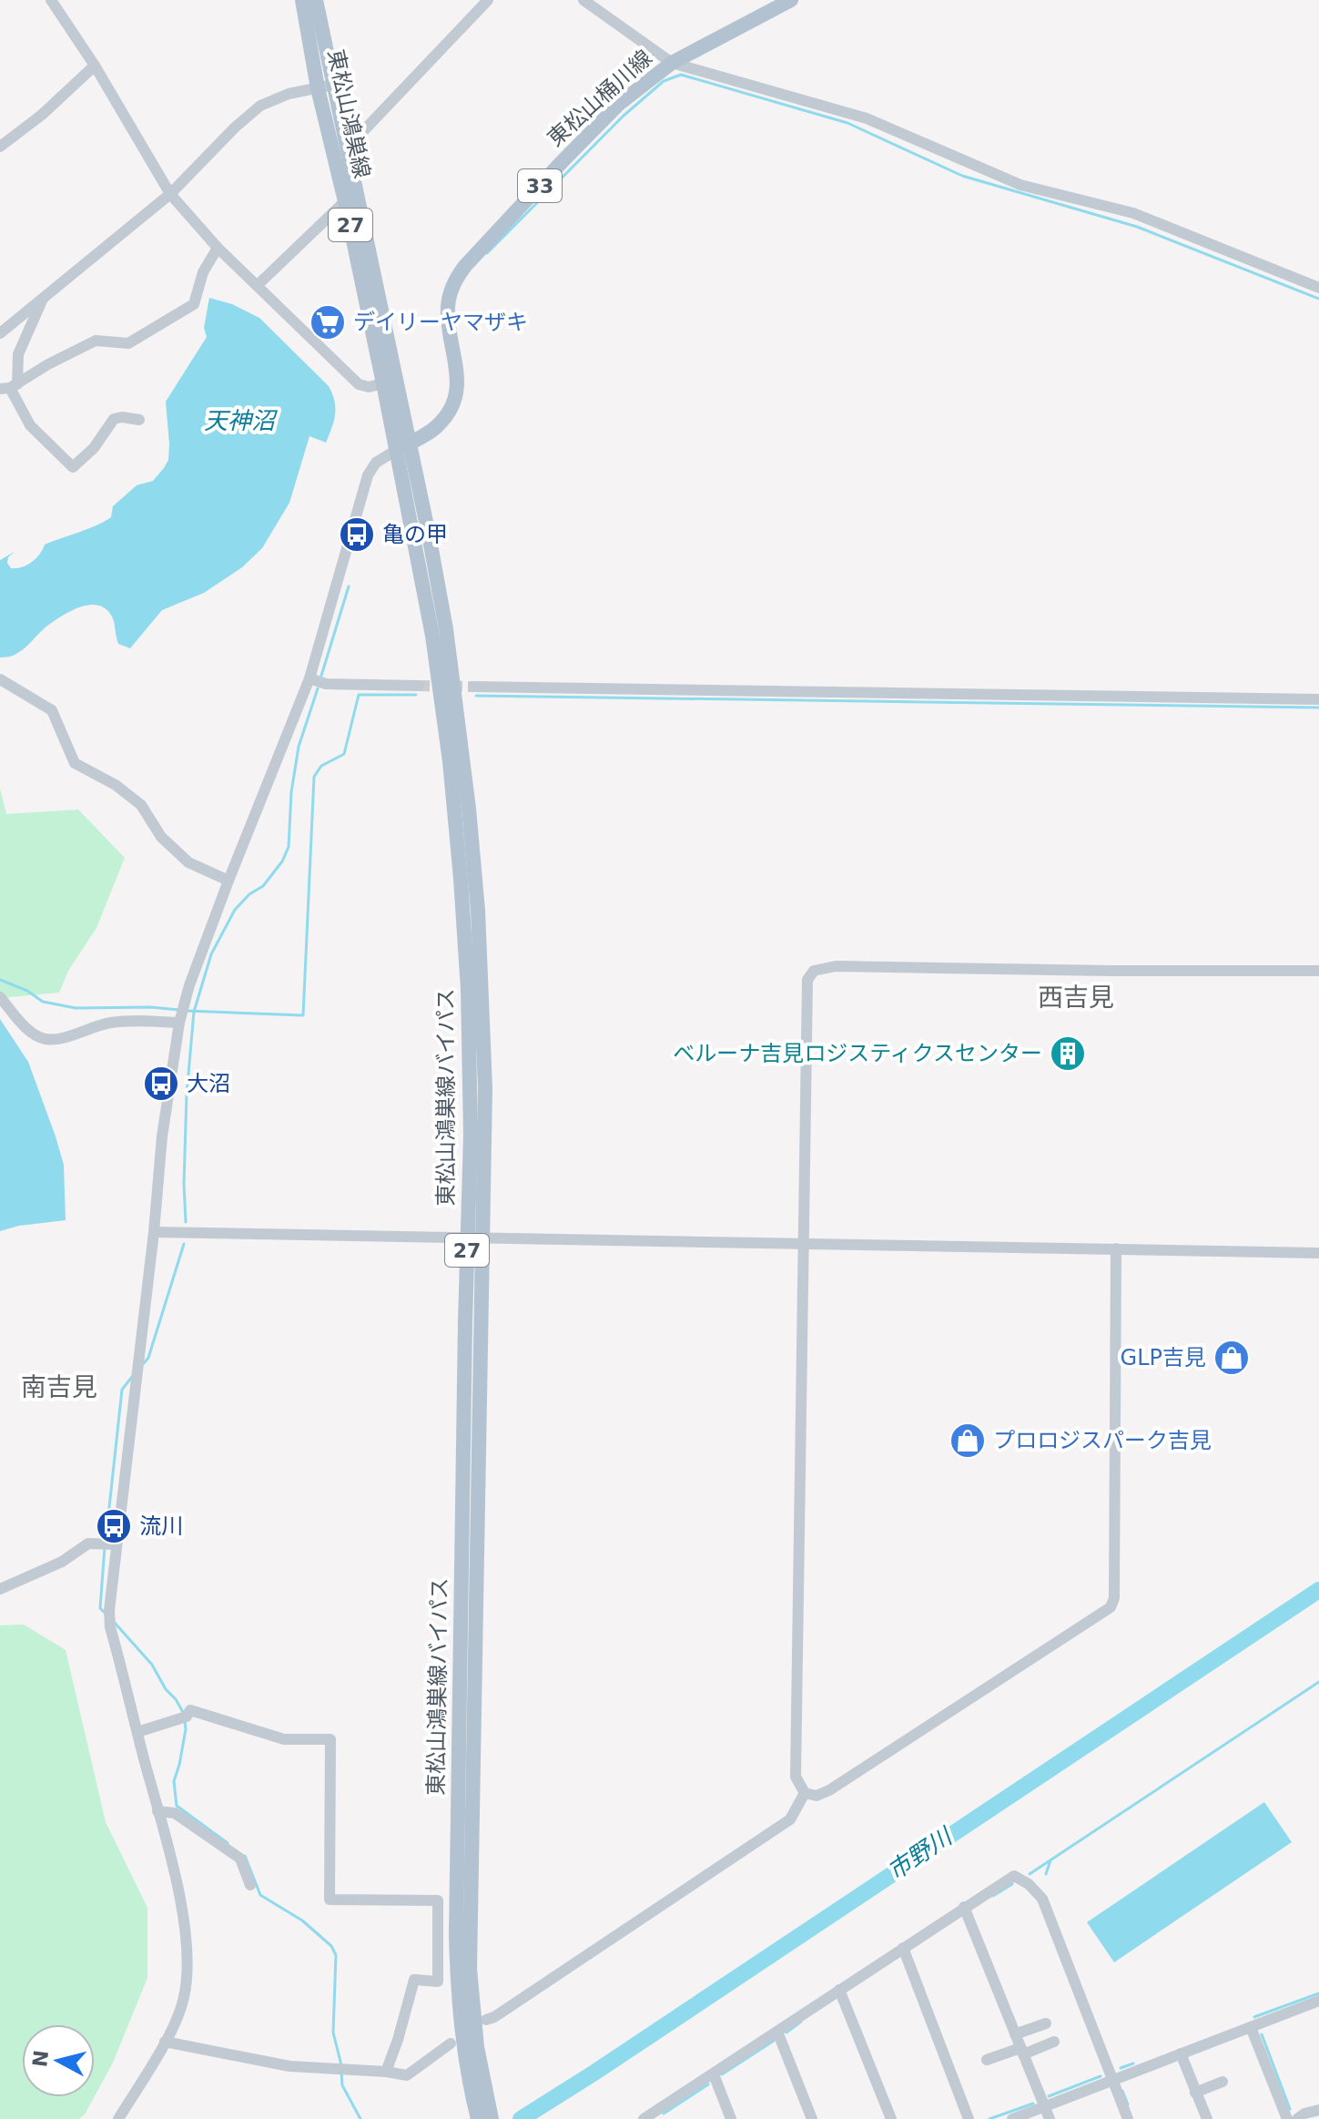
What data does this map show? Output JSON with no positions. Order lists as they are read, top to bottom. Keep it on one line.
{"streets":{"main road":["東松山桶川線","東松山鴻巣線","33","27","東松山鴻巣線バイパス"]},"crossings":[["東松山桶川線","東松山鴻巣線"],["東松山桶川線","東松山鴻巣線バイパス"],["東松山鴻巣線","東松山鴻巣線バイパス"]],"districts":["西吉見","南吉見"],"water":["天神沼","市野川"],"places":{"supermarket":["デイリーヤマザキ"],"bus stop":["亀の甲","大沼","流川"],"building":["ベルーナ吉見ロジスティクスセンター"],"shop":["GLP吉見","プロロジスパーク吉見"]},"north":"left"}
